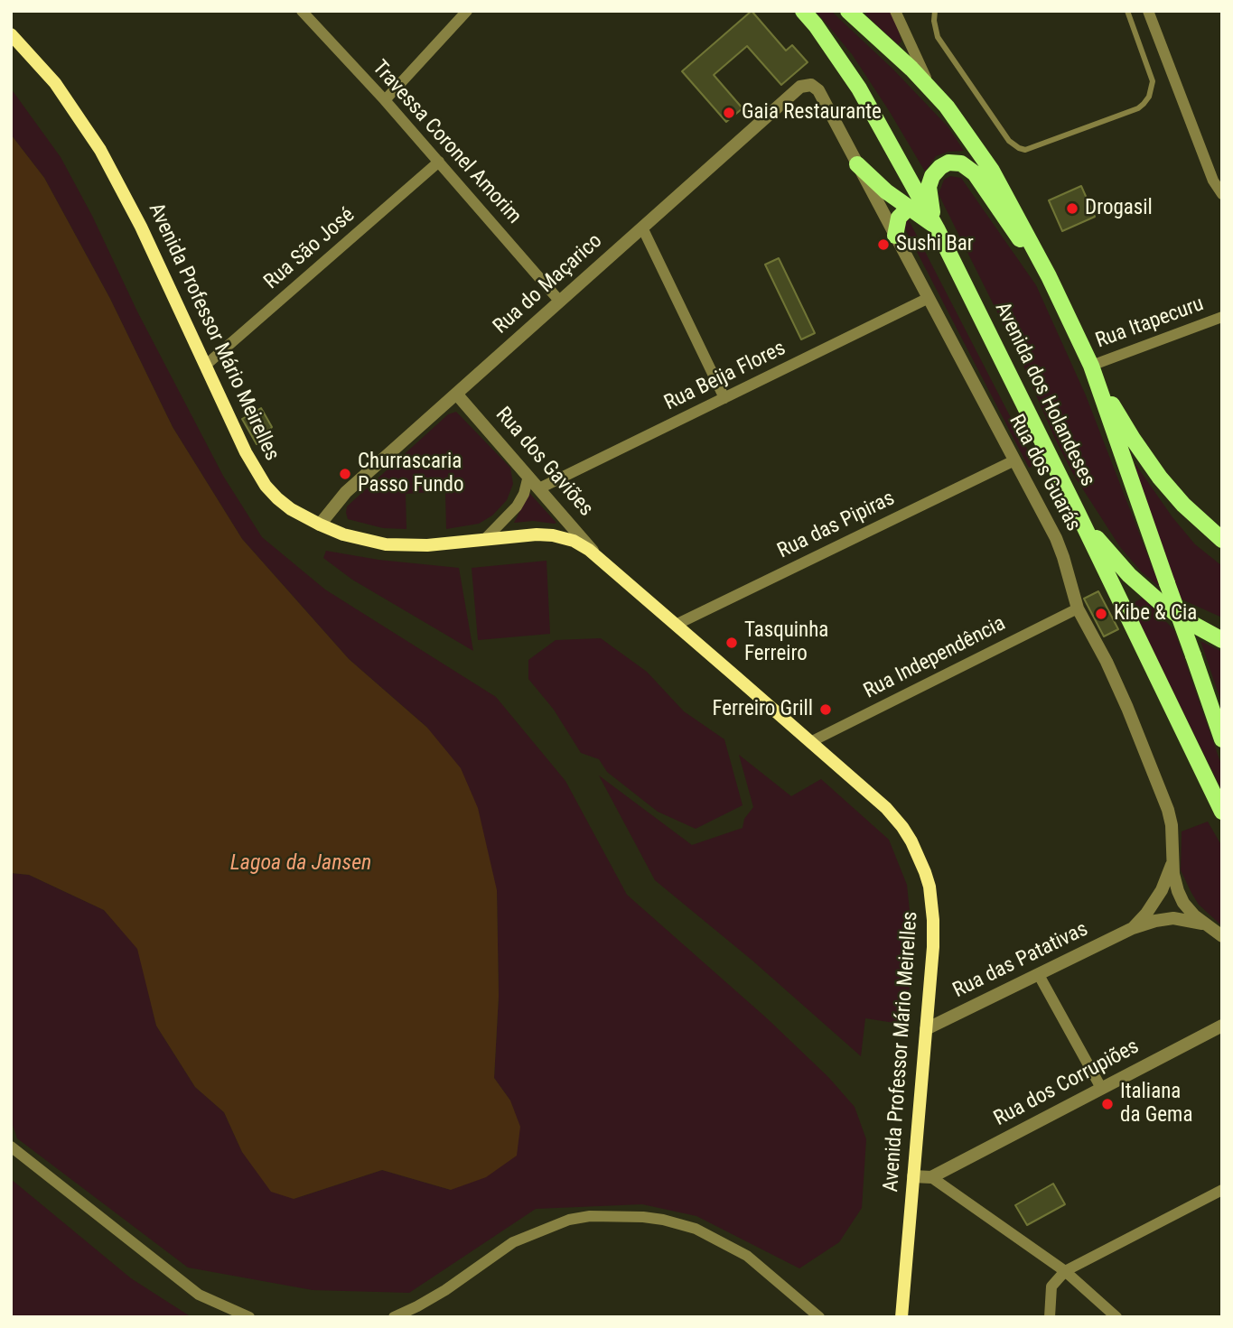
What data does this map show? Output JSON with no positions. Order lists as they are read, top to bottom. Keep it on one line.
{"streets":{"main road":["Avenida Professor Mário Meirelles","Avenida dos Holandeses"],"street":["Travessa Coronel Amorim","Rua São José","Rua do Maçarico","Rua Itapecuru","Rua Beija Flores","Rua dos Gaviões","Rua dos Guarás","Rua das Pipiras","Rua Independência","Rua das Patativas","Rua dos Corrupiões"]},"crossings":[["Travessa Coronel Amorim","Rua São José"],["Travessa Coronel Amorim","Rua do Maçarico"],["Rua São José","Avenida Professor Mário Meirelles"],["Rua do Maçarico","Avenida Professor Mário Meirelles"],["Rua do Maçarico","Rua dos Gaviões"],["Rua do Maçarico","Rua dos Guarás"],["Rua Itapecuru","Avenida dos Holandeses"],["Avenida Professor Mário Meirelles","Rua dos Gaviões"],["Avenida Professor Mário Meirelles","Rua das Pipiras"],["Avenida Professor Mário Meirelles","Rua Independência"],["Avenida Professor Mário Meirelles","Rua das Patativas"],["Rua Beija Flores","Rua dos Gaviões"],["Rua Beija Flores","Rua dos Guarás"],["Rua dos Guarás","Rua das Pipiras"],["Rua dos Guarás","Rua Independência"],["Rua dos Guarás","Rua das Patativas"]],"water":["Lagoa da Jansen"],"places":["Gaia Restaurante","Drogasil","Sushi Bar","Churrascaria Passo Fundo","Kibe & Cia","Tasquinha Ferreiro","Ferreiro Grill","Italiana da Gema"]}
